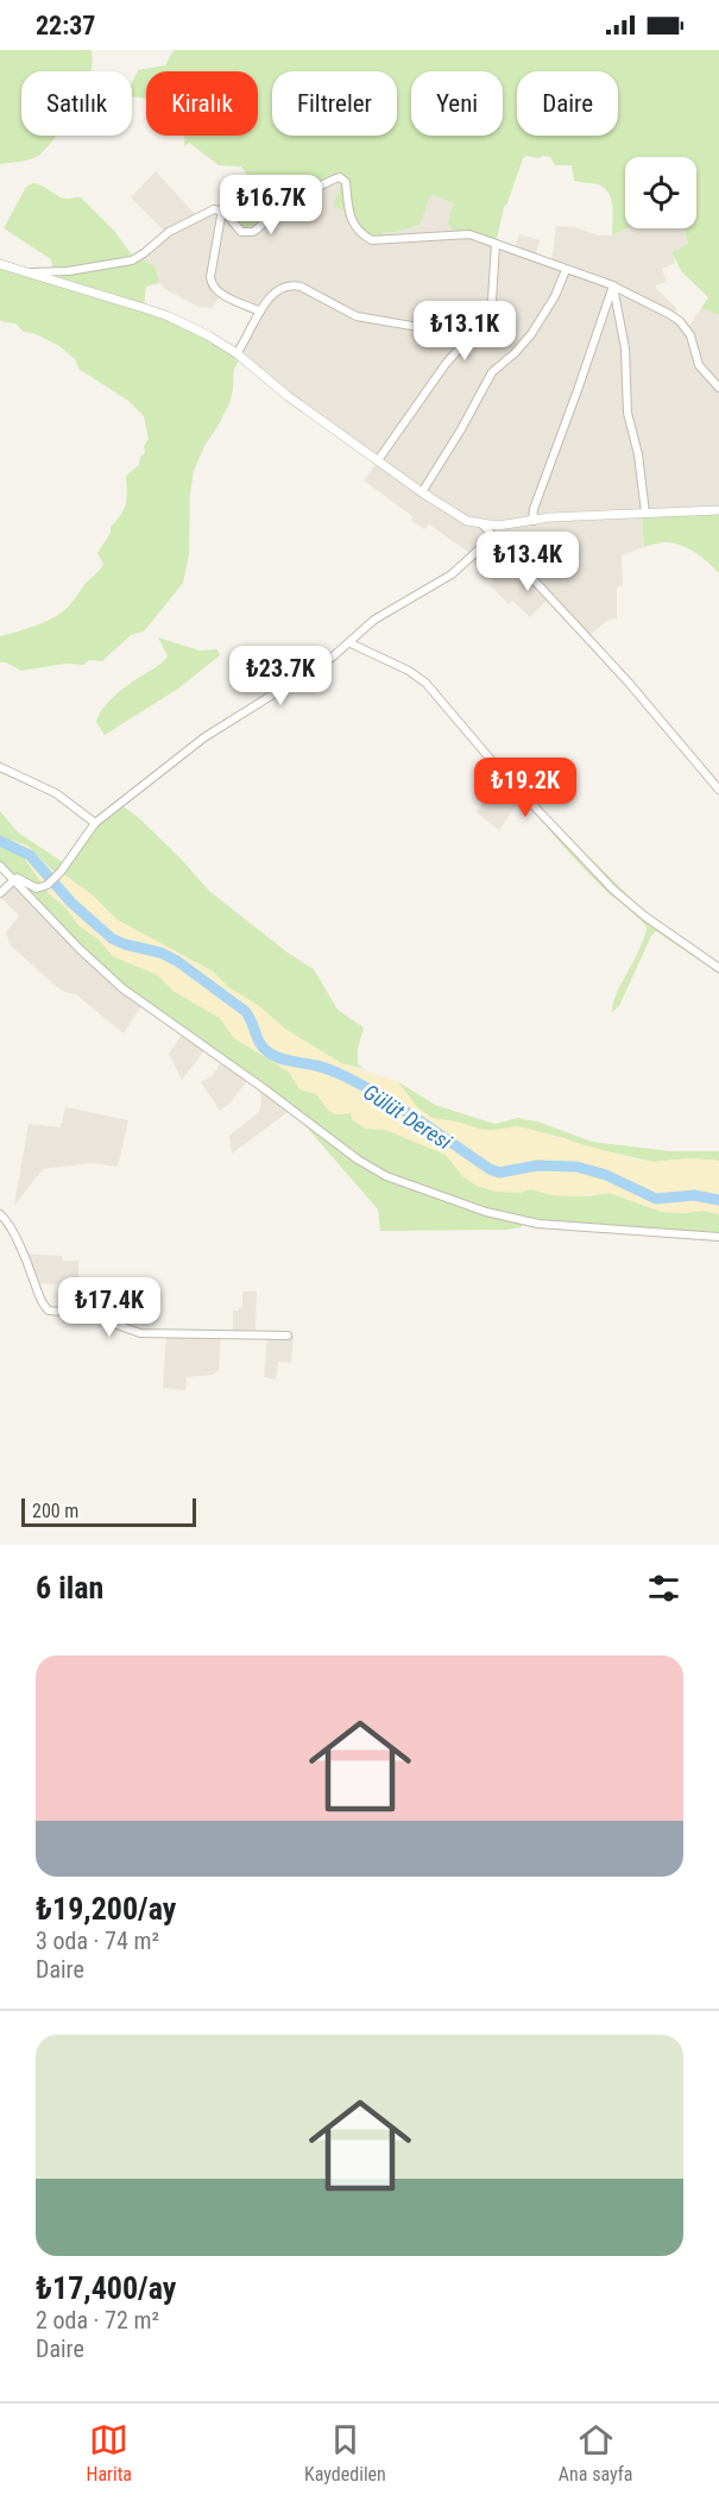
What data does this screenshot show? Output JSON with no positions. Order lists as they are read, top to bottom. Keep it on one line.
{"water":["Gülüt Deresi"],"scale_bar":"200 m","page":{"status":"22:37","chip":["Satılık","Kiralık","Filtreler","Yeni","Daire"],"price":["₺16.7K","₺13.1K","₺13.4K","₺23.7K","₺19.2K","₺17.4K"],"scale":"200 m","heading":"6 ilan","list":[{"name":"₺19,200/ay","note":"3 oda · 74 m² · Daire"},{"name":"₺17,400/ay","note":"2 oda · 72 m² · Daire"}],"tabs":["Harita","Kaydedilen","Ana sayfa"]}}
